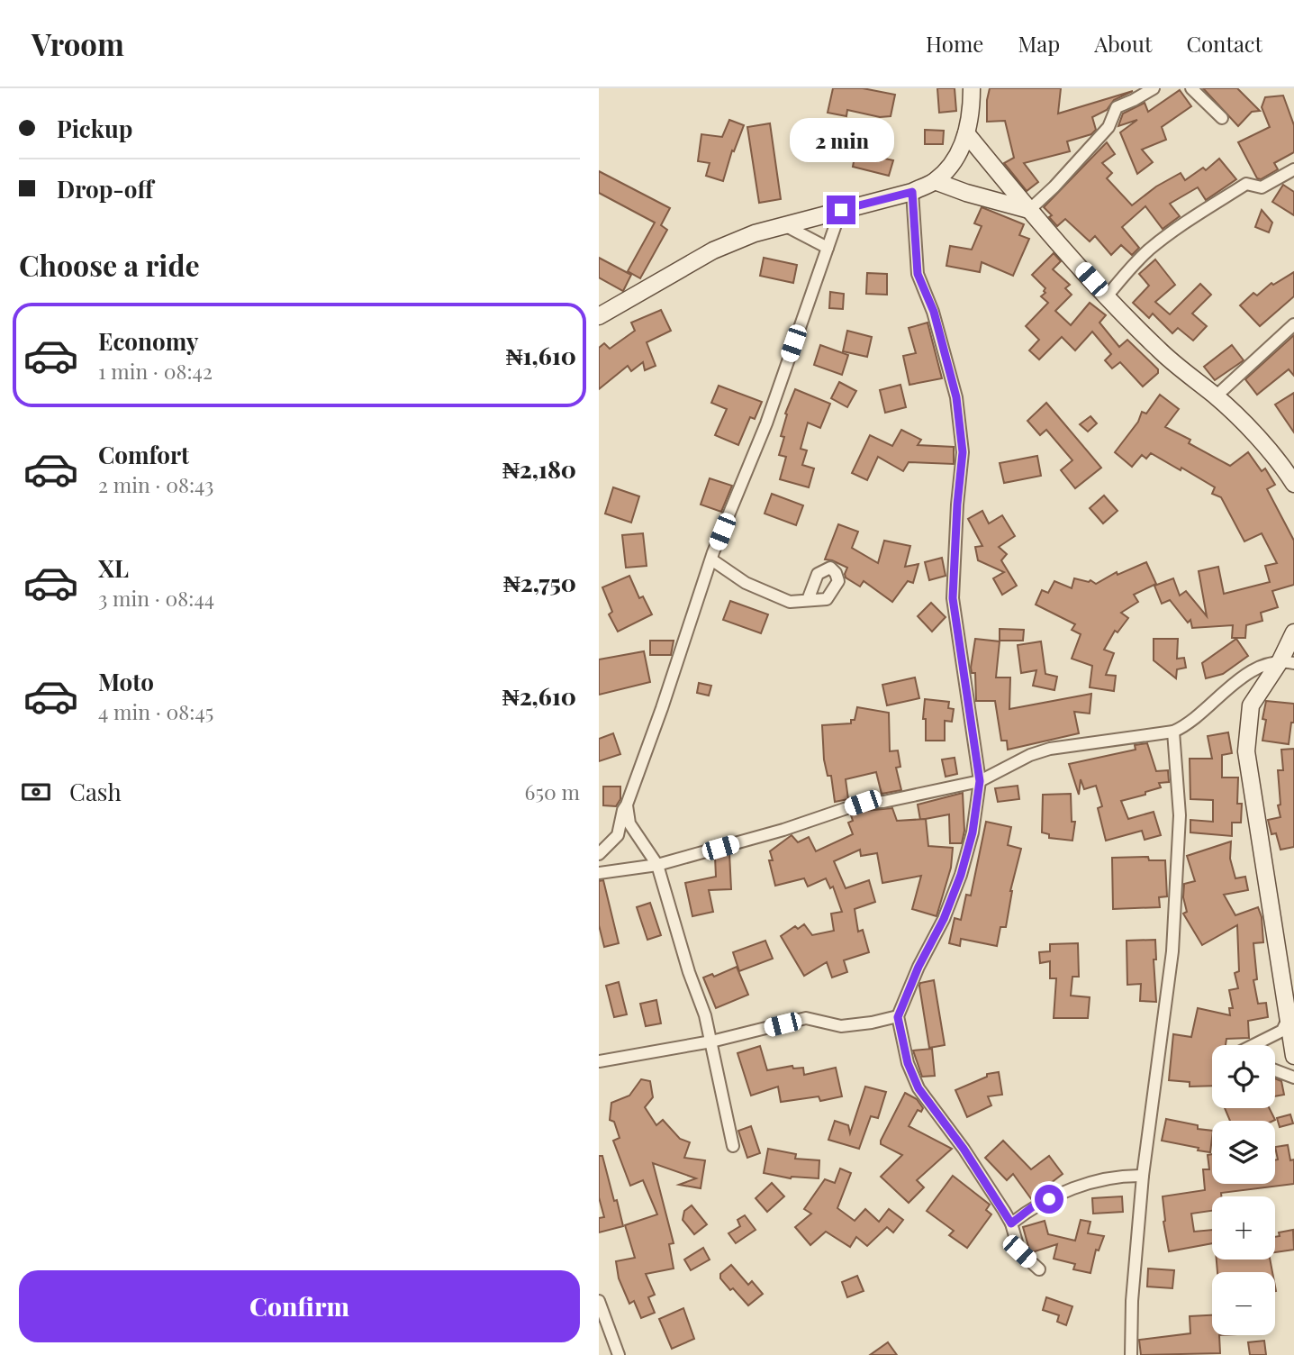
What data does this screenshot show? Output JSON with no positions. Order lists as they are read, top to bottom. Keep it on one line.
{"page":{"header":"Vroom","nav":["Home","Map","About","Contact"],"banner":["Pickup","Drop-off"],"bubble":"2 min","heading":"Choose a ride","list":[{"name":"Economy","note":"1 min · 08:42","value":"₦1,610"},{"name":"Comfort","note":"2 min · 08:43","value":"₦2,180"},{"name":"XL","note":"3 min · 08:44","value":"₦2,750"},{"name":"Moto","note":"4 min · 08:45","value":"₦2,610"}],"pay":["Cash","650 m"],"map_buttons":["+","−"],"buttons":"Confirm"}}
